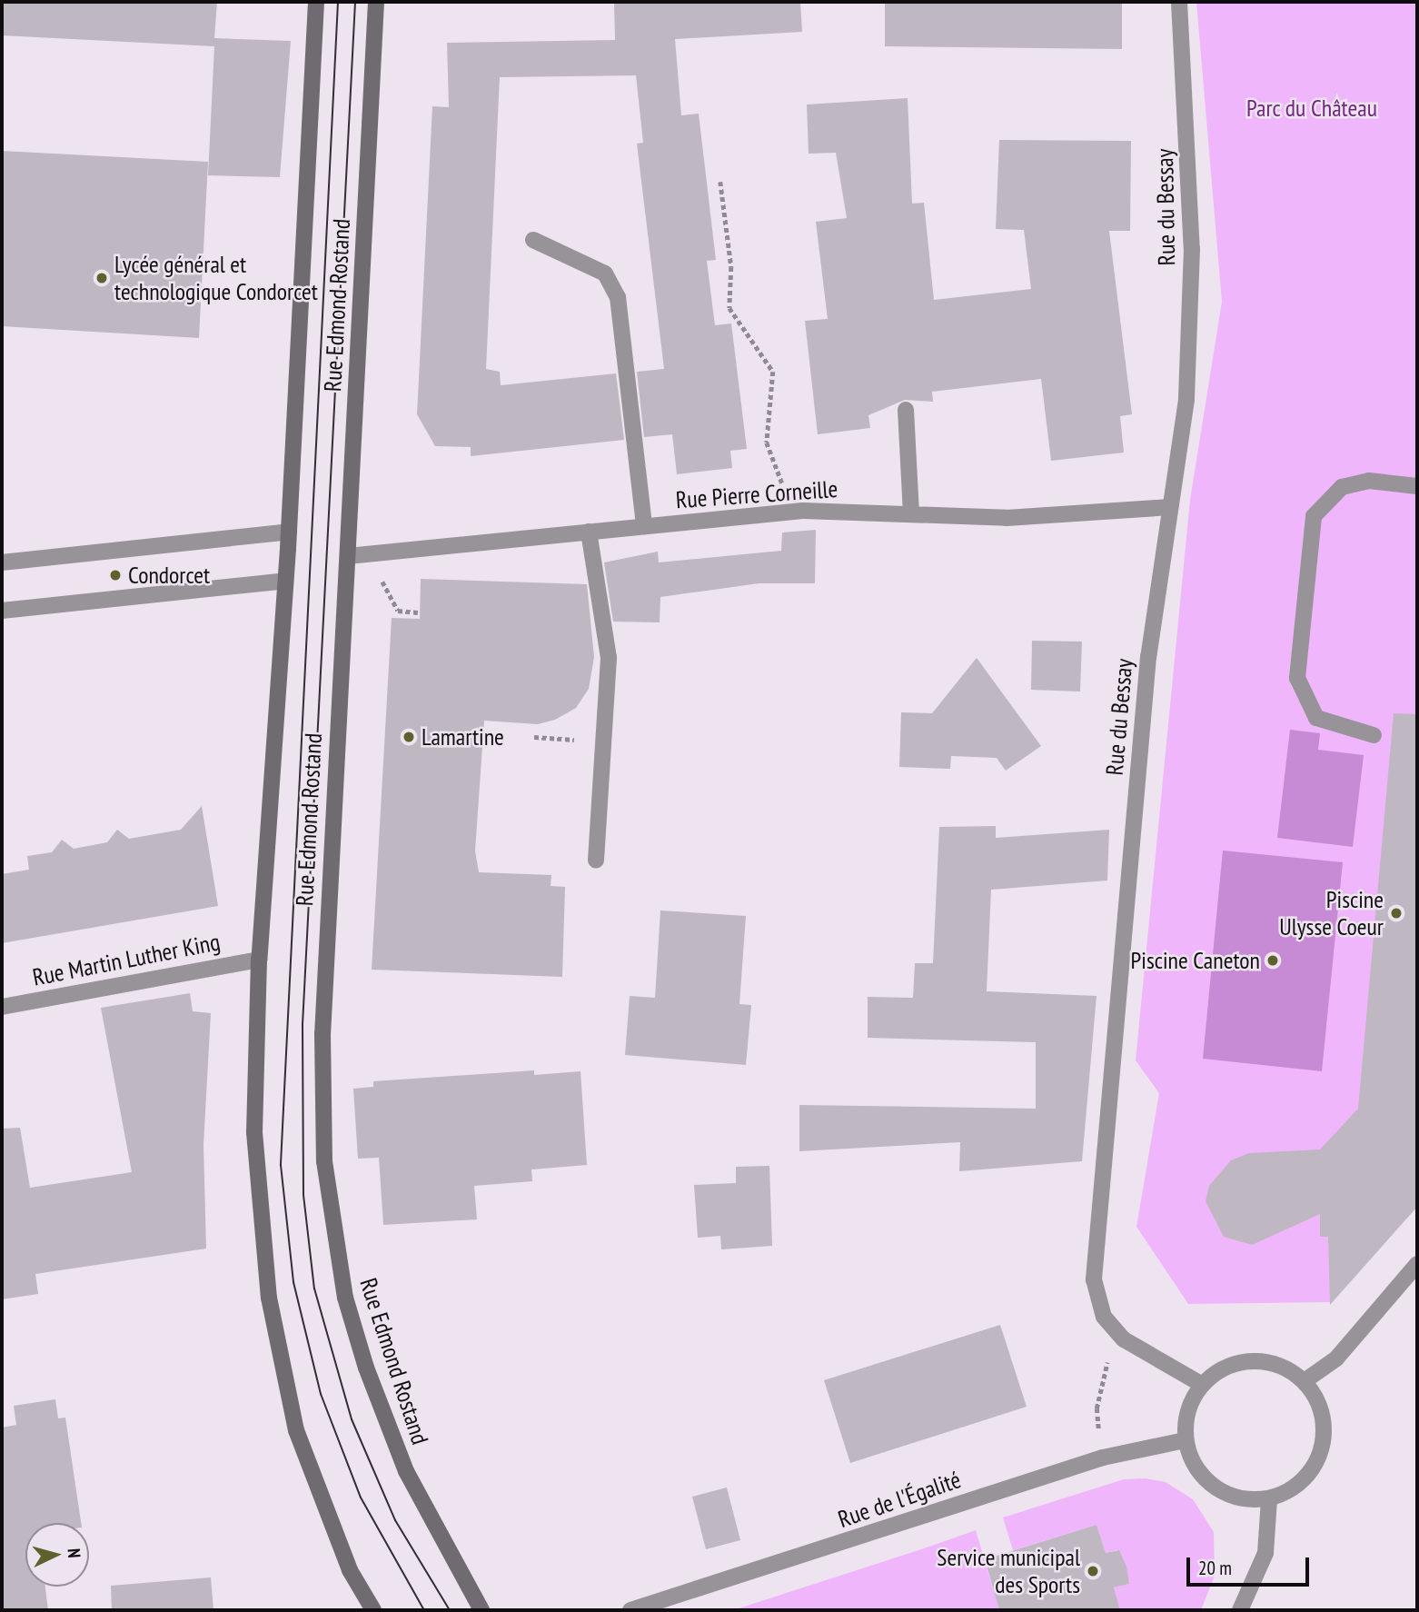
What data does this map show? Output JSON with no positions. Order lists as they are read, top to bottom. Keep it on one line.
{"streets":{"main road":["Rue Edmond Rostand"],"street":["Rue du Bessay","Rue Pierre Corneille","Rue Martin Luther King","Rue de l'Égalité"]},"crossings":[["Rue du Bessay","Rue Pierre Corneille"],["Rue du Bessay","Rue de l'Égalité"],["Rue Edmond Rostand","Rue Pierre Corneille"],["Rue Edmond Rostand","Rue Martin Luther King"]],"parks":["Parc du Château"],"places":["Lycée général et technologique Condorcet","Condorcet","Lamartine","Piscine Ulysse Coeur","Piscine Caneton","Service municipal des Sports"],"scale_bar":"20 m","north":"right"}
